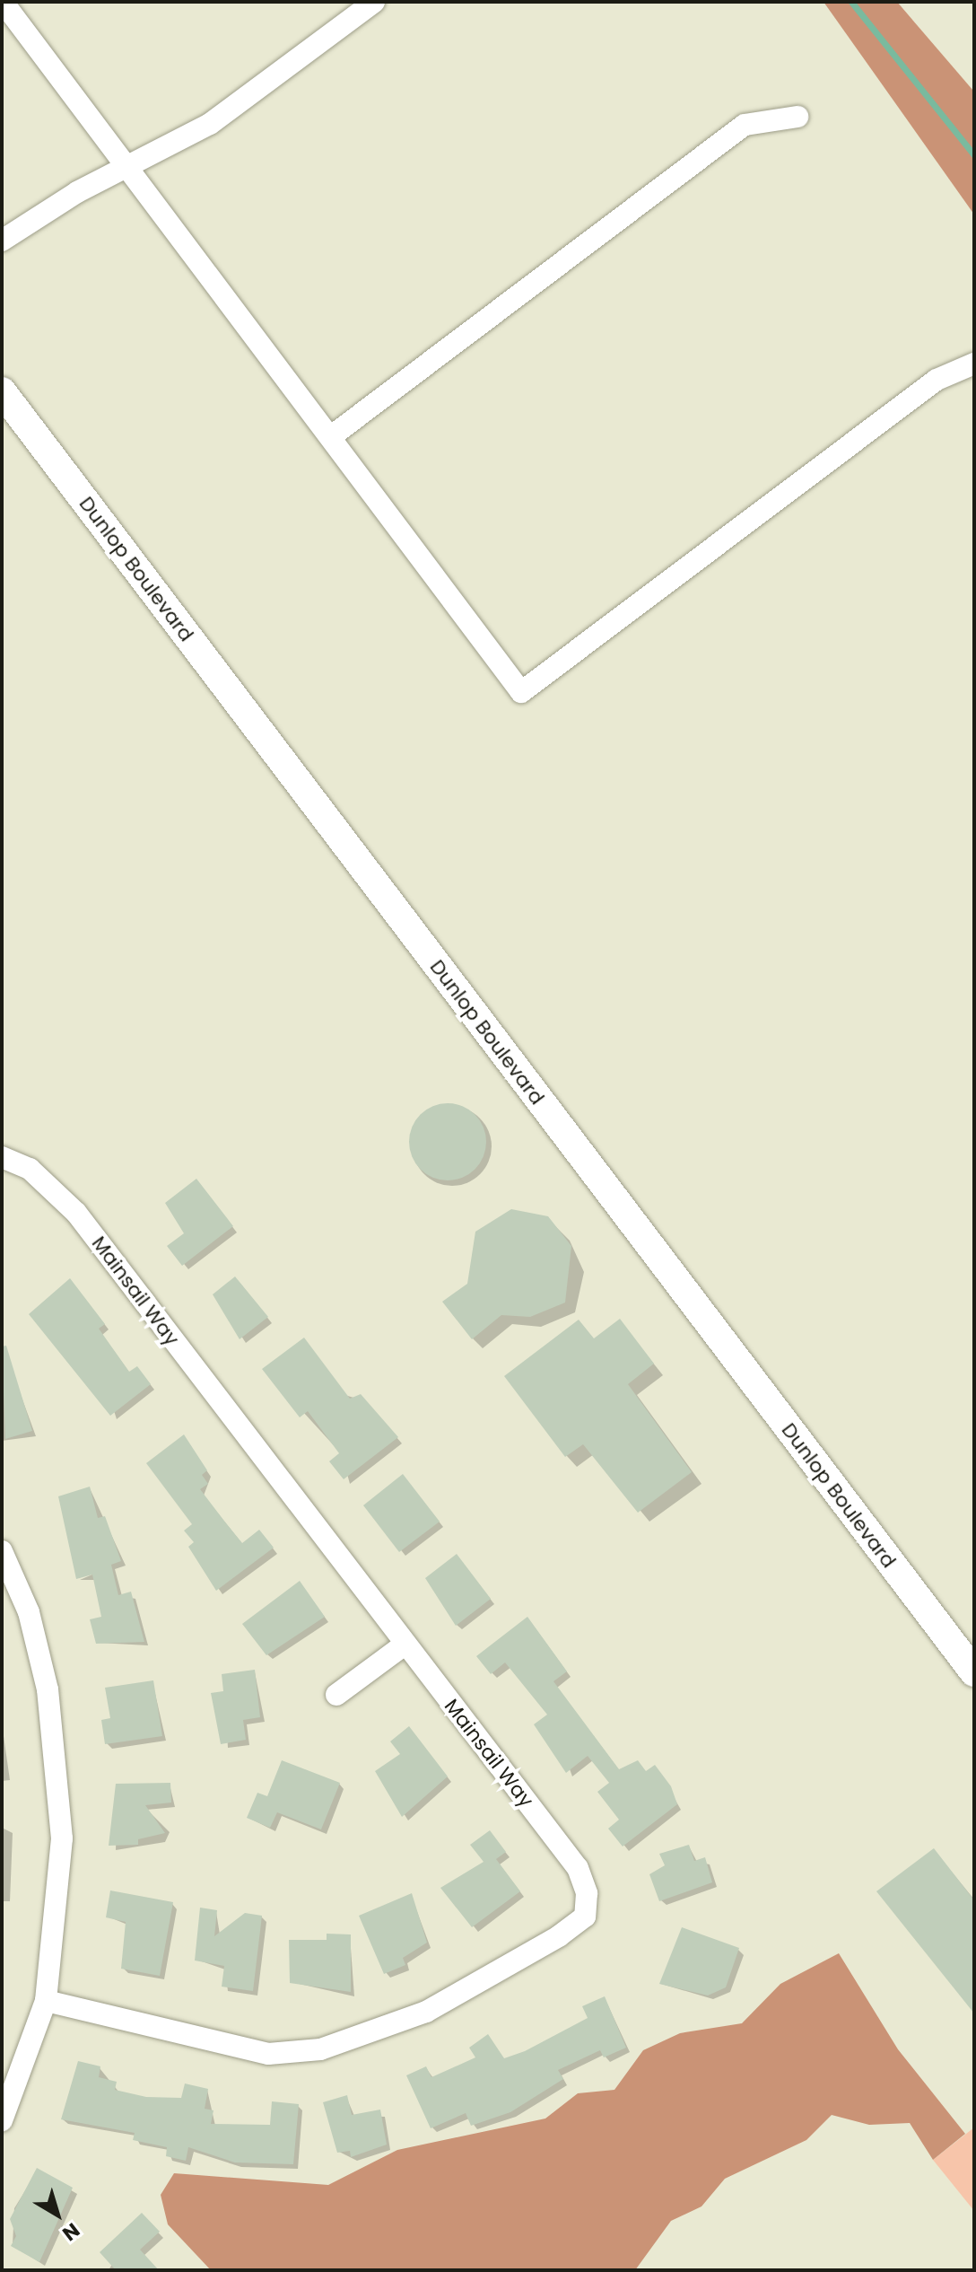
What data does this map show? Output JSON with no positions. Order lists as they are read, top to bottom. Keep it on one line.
{"streets":{"street":["Dunlop Boulevard","Mainsail Way"]},"north":"bottom right"}
